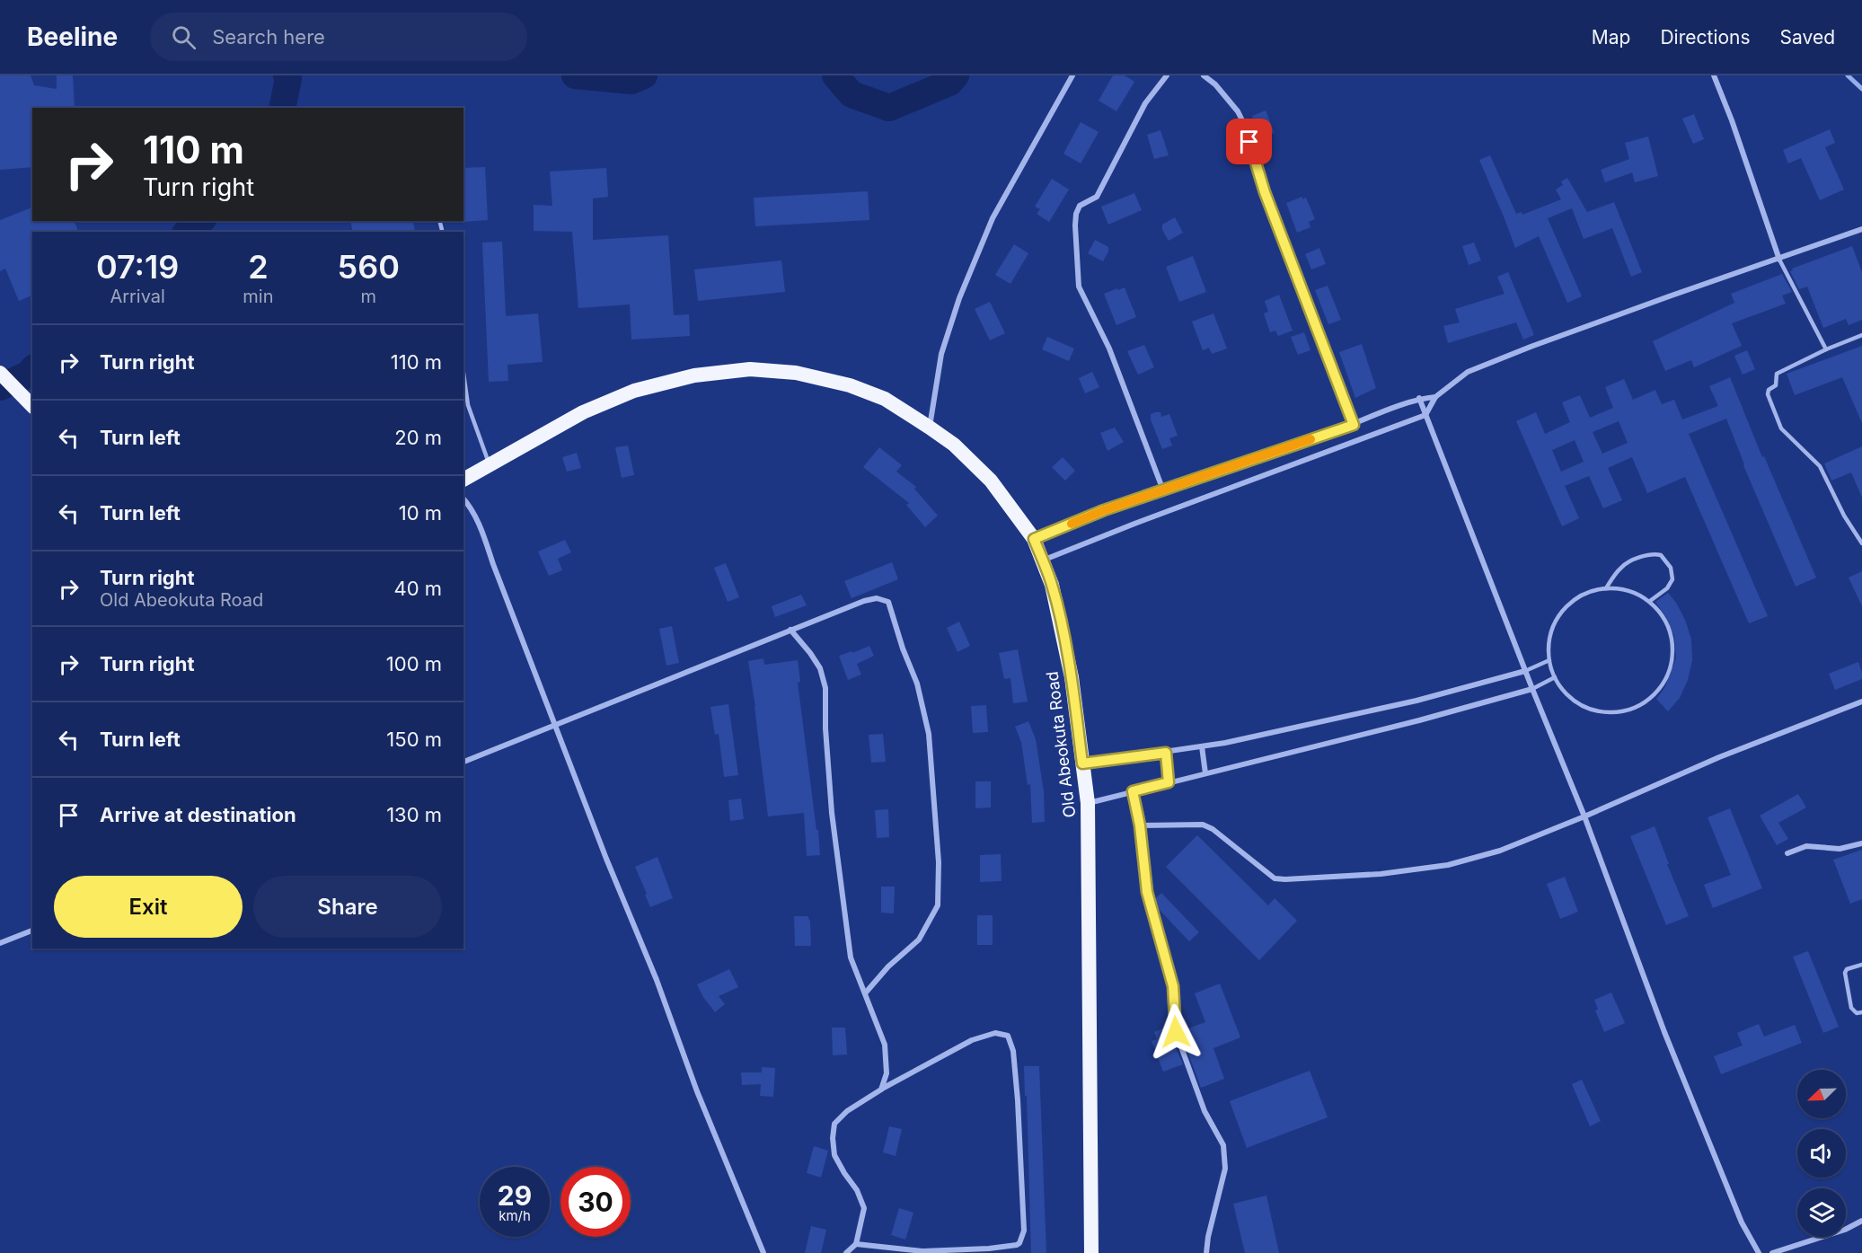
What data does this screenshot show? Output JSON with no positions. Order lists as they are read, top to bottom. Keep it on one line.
{"streets":{"highway":["Old Abeokuta Road"]},"north":"bottom left","page":{"header":"Beeline","search":"Search here","nav":["Map","Directions","Saved"],"turn":["110 m","Turn right"],"eta":["07:19","Arrival","2","min","560","m"],"list":[{"name":"Turn right","value":"110 m"},{"name":"Turn left","value":"20 m"},{"name":"Turn left","value":"10 m"},{"name":"Turn right","note":"Old Abeokuta Road","value":"40 m"},{"name":"Turn right","value":"100 m"},{"name":"Turn left","value":"150 m"},{"name":"Arrive at destination","value":"130 m"}],"buttons":["Exit","Share"],"speed":"29 km/h","limit":"30"}}
